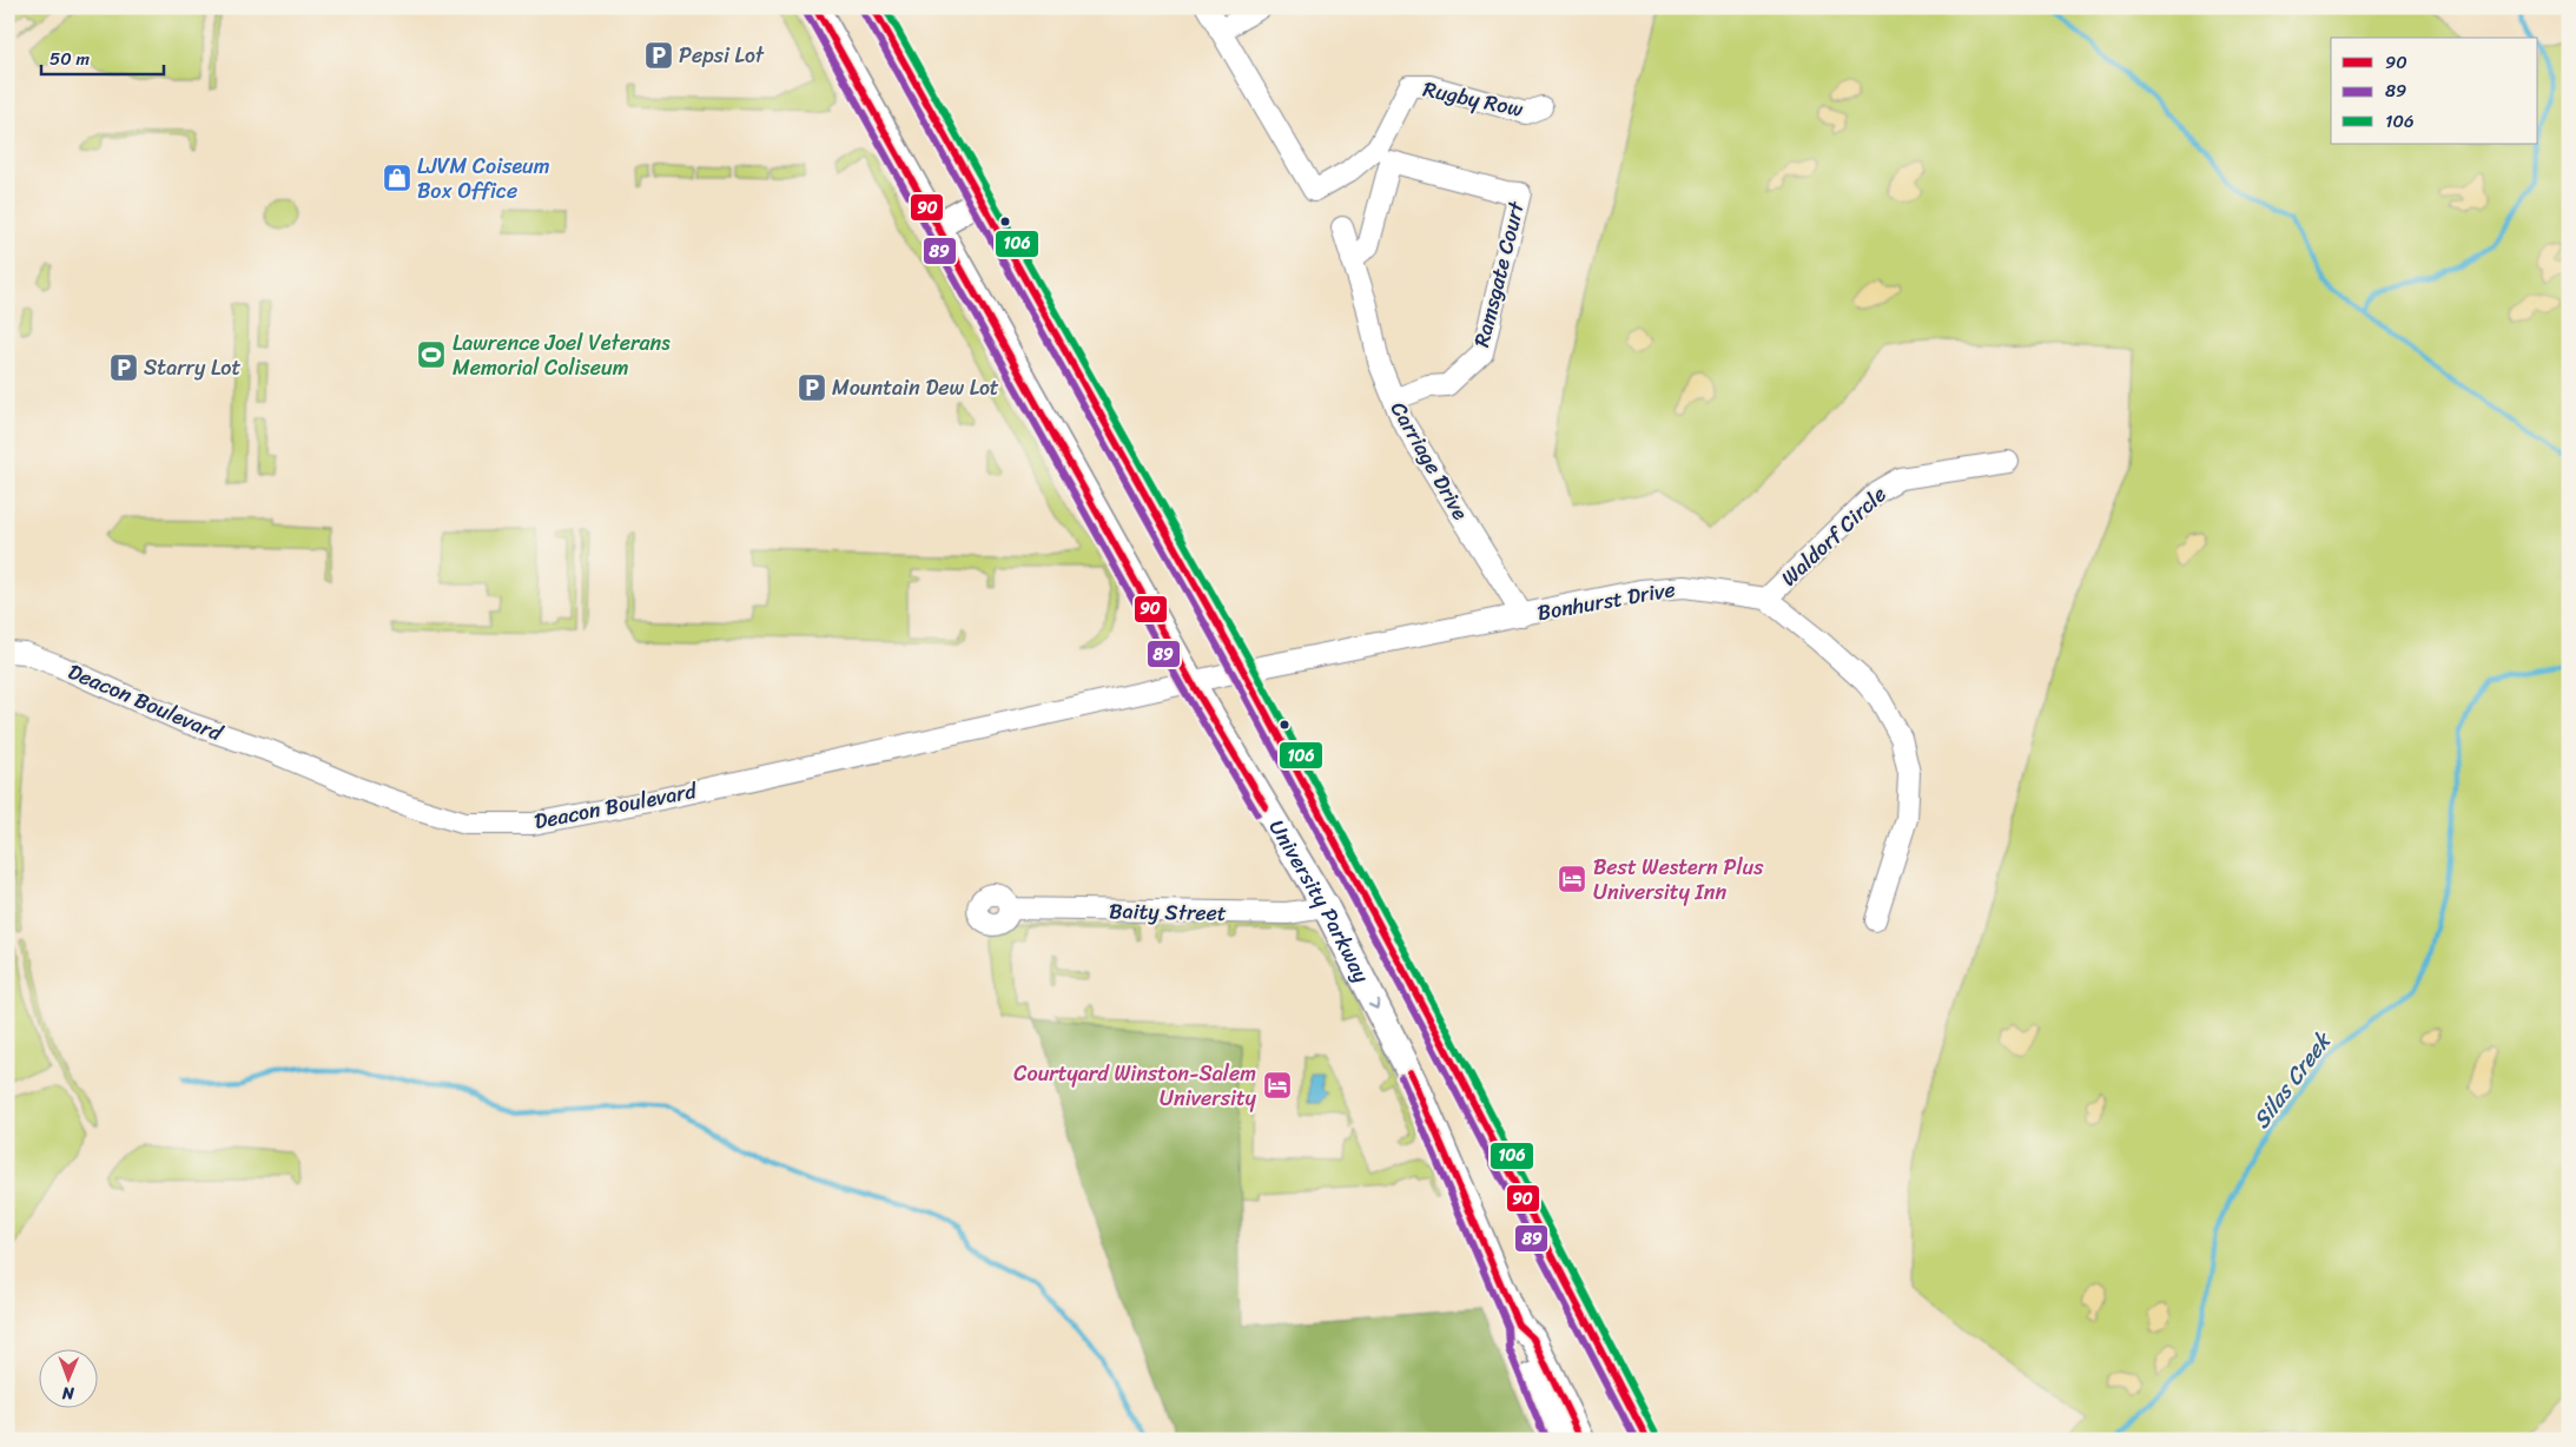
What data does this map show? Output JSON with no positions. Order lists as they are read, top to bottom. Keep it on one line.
{"streets":{"main road":["University Parkway"],"street":["Rugby Row","Ramsgate Court","Carriage Drive","Waldorf Circle","Bonhurst Drive","Deacon Boulevard","Baity Street"]},"crossings":[["Ramsgate Court","Carriage Drive"],["Carriage Drive","Bonhurst Drive"],["Waldorf Circle","Bonhurst Drive"],["Bonhurst Drive","Deacon Boulevard"],["Bonhurst Drive","University Parkway"],["Deacon Boulevard","University Parkway"],["University Parkway","Baity Street"]],"water":["Silas Creek"],"places":{"parking":["Pepsi Lot","Starry Lot","Mountain Dew Lot"],"shop":["LJVM Coiseum Box Office"],"sports":["Lawrence Joel Veterans Memorial Coliseum"],"hotel":["Best Western Plus University Inn","Courtyard Winston-Salem University"]},"lines":["transit line 90","transit line 106","transit line 89"],"legend":["90","89","106"],"scale_bar":"50 m","north":"bottom"}
